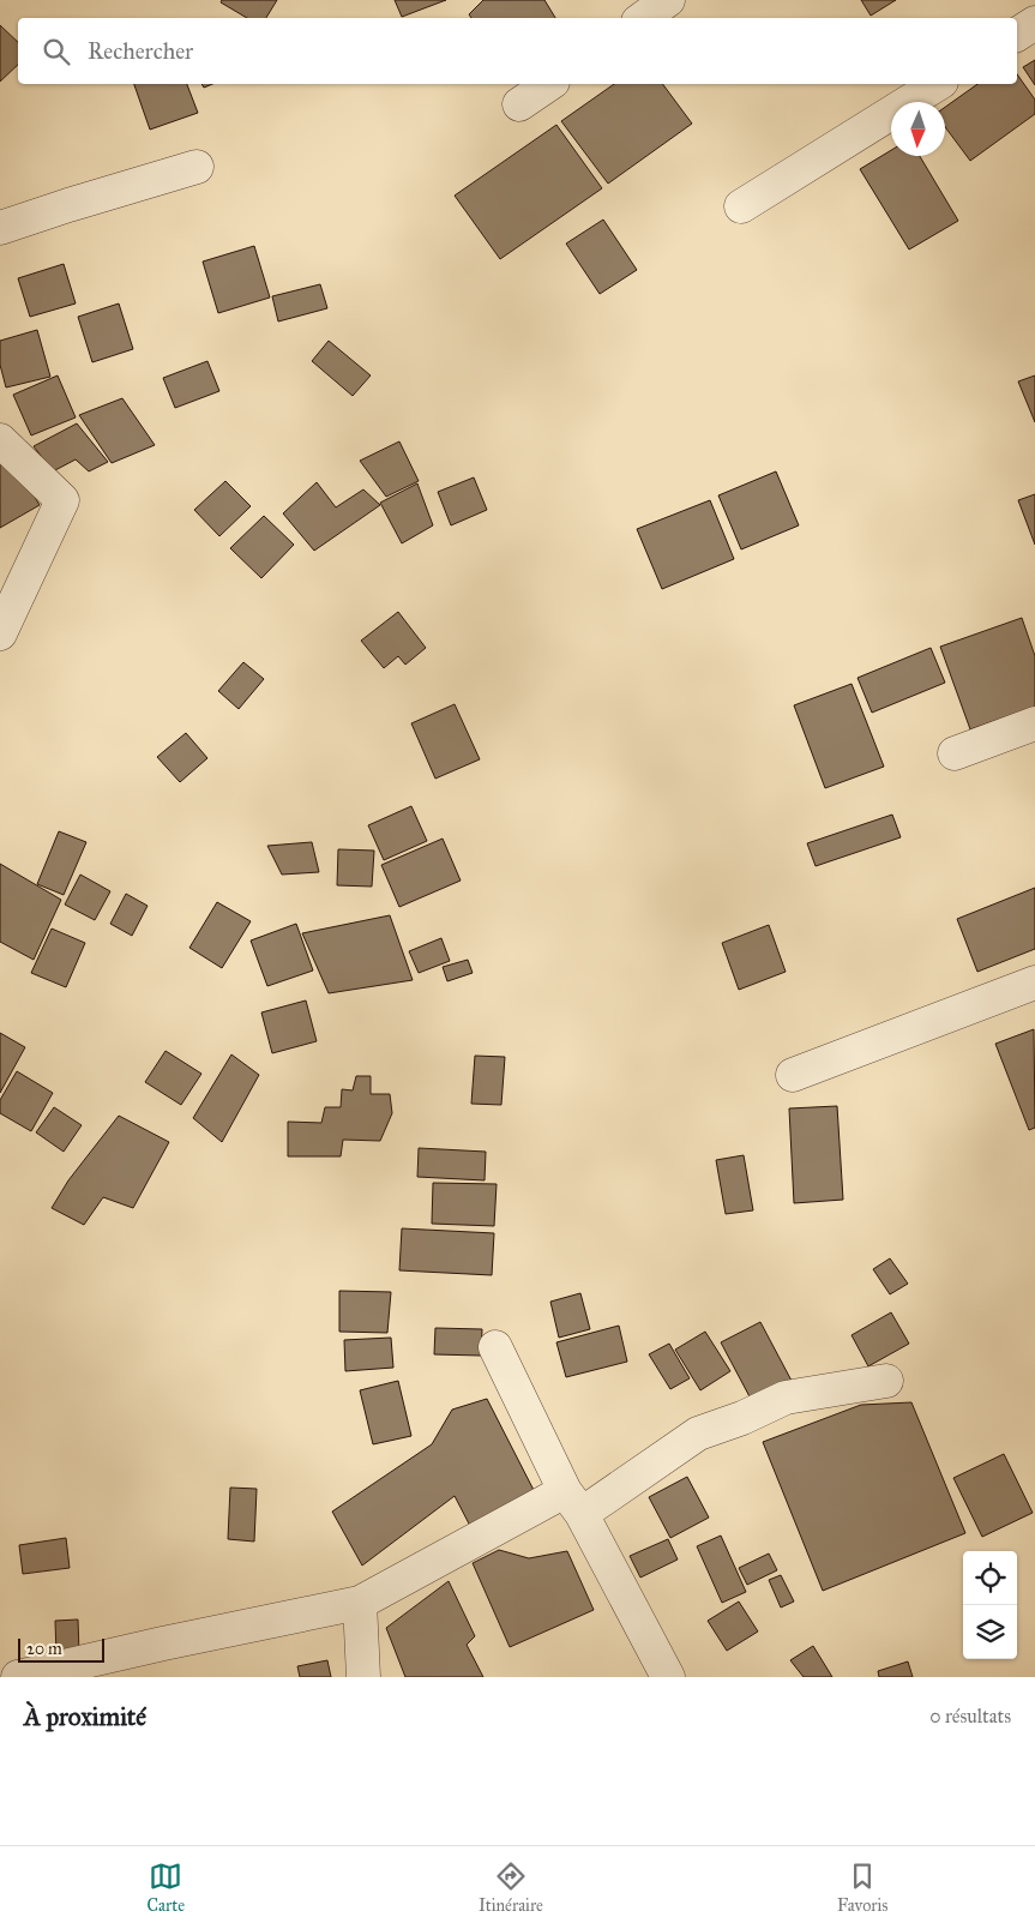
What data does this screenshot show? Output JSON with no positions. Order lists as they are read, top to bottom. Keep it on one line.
{"scale_bar":"20 m","north":"bottom","page":{"search":"Rechercher","scale":"20 m","heading":["À proximité","0 résultats"],"nav":["Carte","Itinéraire","Favoris"]}}
